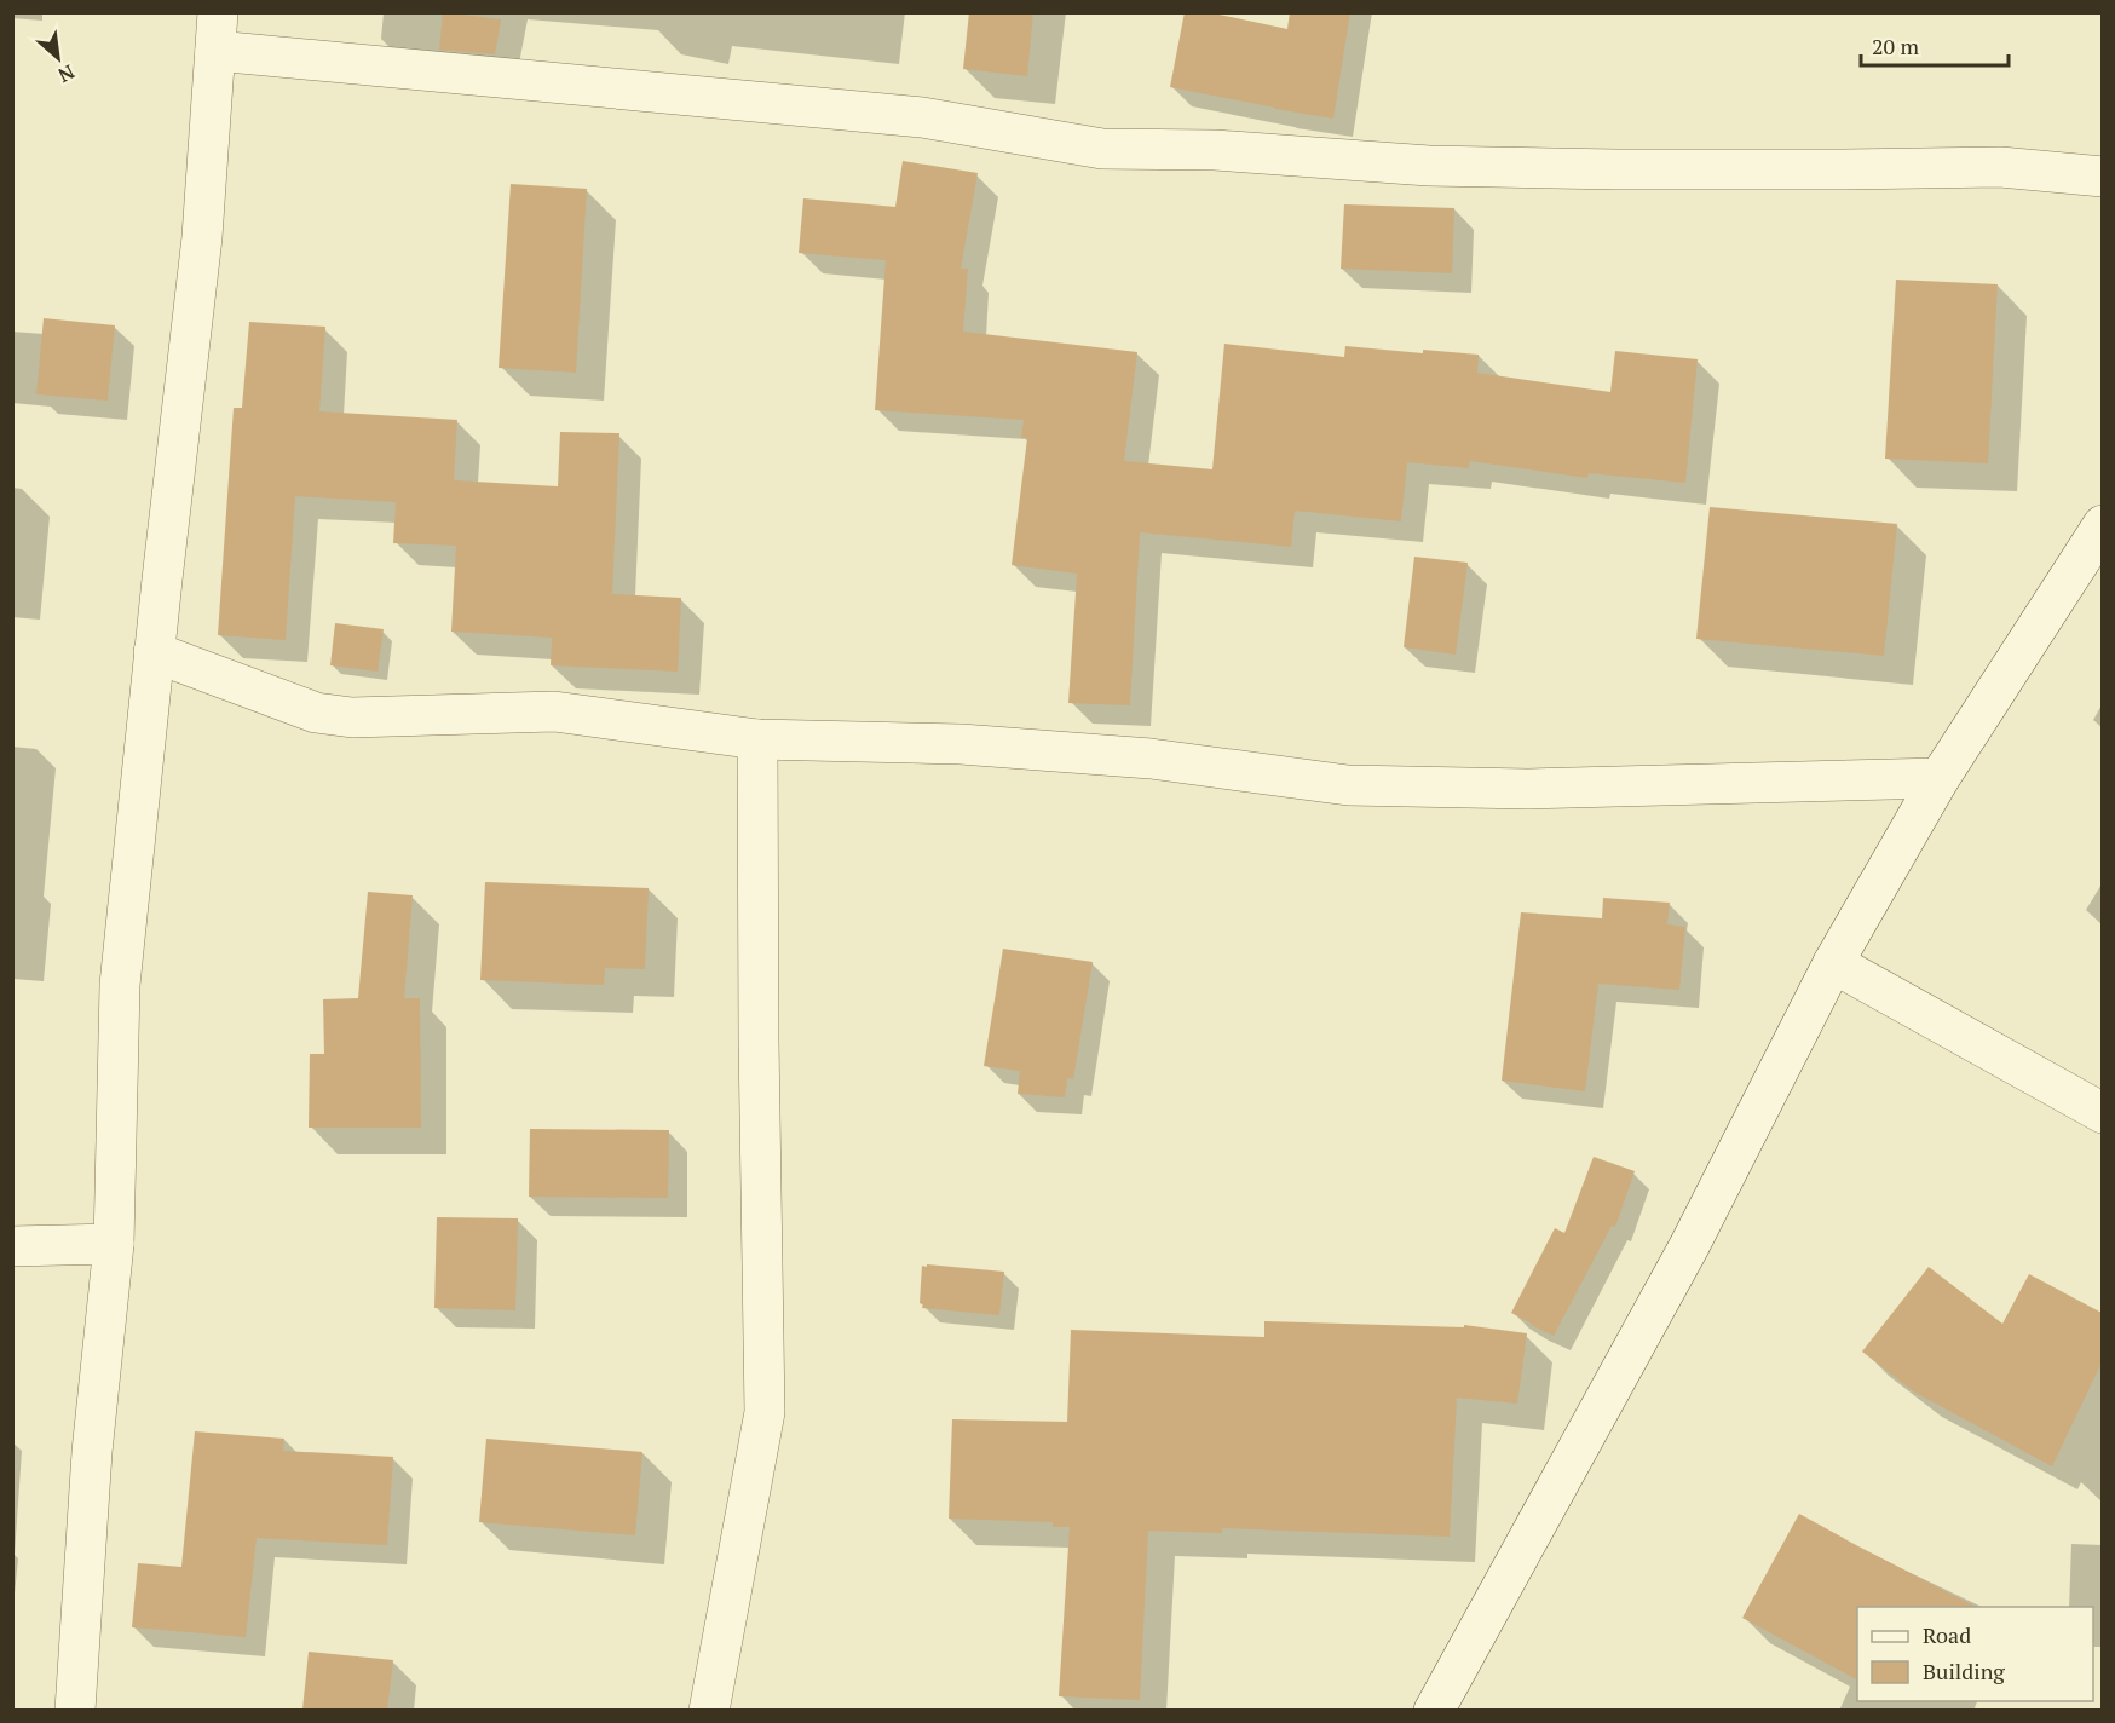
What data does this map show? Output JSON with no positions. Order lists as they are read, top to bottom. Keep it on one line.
{"legend":["Road","Building"],"scale_bar":"20 m","north":"bottom right"}
